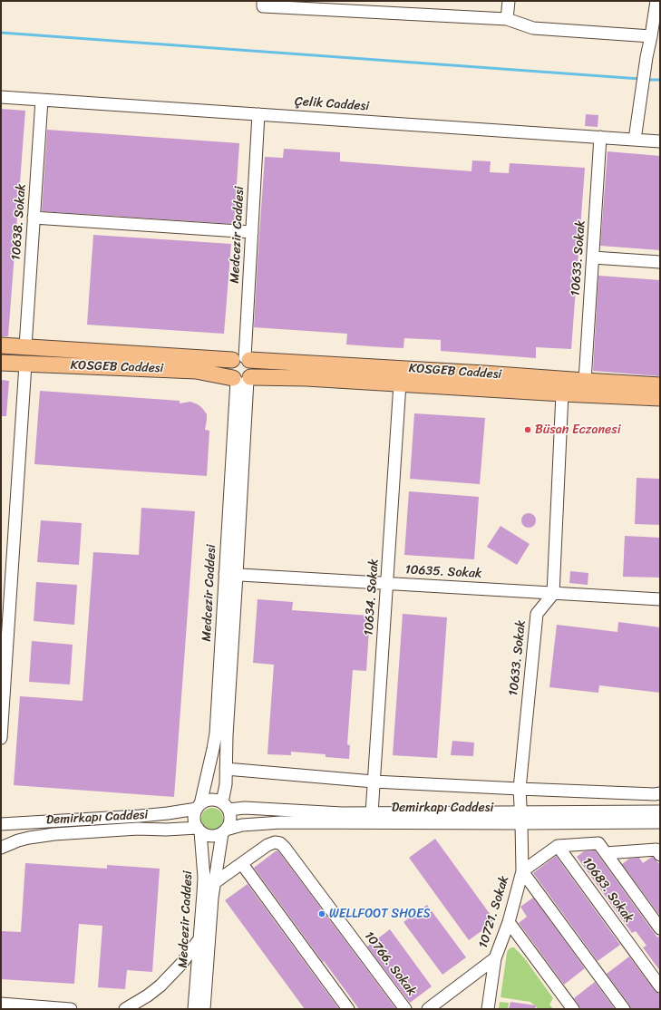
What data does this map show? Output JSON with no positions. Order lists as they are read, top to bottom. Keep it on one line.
{"streets":{"main road":["KOSGEB Caddesi"],"street":["Çelik Caddesi","10638. Sokak","Medcezir Caddesi","10633. Sokak","10635. Sokak","10634. Sokak","Demirkapı Caddesi","10683. Sokak","10721. Sokak","10766. Sokak"]},"crossings":[["Çelik Caddesi","10638. Sokak"],["Çelik Caddesi","Medcezir Caddesi"],["Çelik Caddesi","10633. Sokak"],["10638. Sokak","KOSGEB Caddesi"],["Medcezir Caddesi","KOSGEB Caddesi"],["Medcezir Caddesi","10635. Sokak"],["Medcezir Caddesi","Demirkapı Caddesi"],["Medcezir Caddesi","10766. Sokak"],["10633. Sokak","KOSGEB Caddesi"],["10633. Sokak","10635. Sokak"],["10633. Sokak","Demirkapı Caddesi"],["10633. Sokak","10721. Sokak"],["KOSGEB Caddesi","10634. Sokak"],["10635. Sokak","10634. Sokak"],["10634. Sokak","Demirkapı Caddesi"],["Demirkapı Caddesi","10721. Sokak"]],"places":["Büsan Eczanesi","WELLFOOT SHOES"]}
